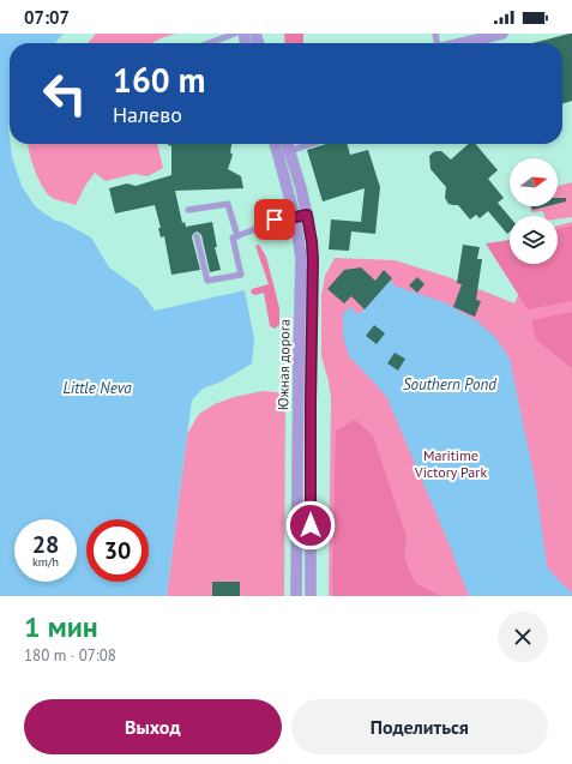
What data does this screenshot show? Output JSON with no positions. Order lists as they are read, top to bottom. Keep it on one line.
{"streets":{"street":["Южная дорога"]},"water":["Southern Pond","Little Neva"],"parks":["Maritime Victory Park"],"north":"right","page":{"status":"07:07","turn":["160 m","Налево"],"speed":"28 km/h","limit":"30","heading":["1 мин","180 m · 07:08"],"buttons":["Выход","Поделиться"]}}
